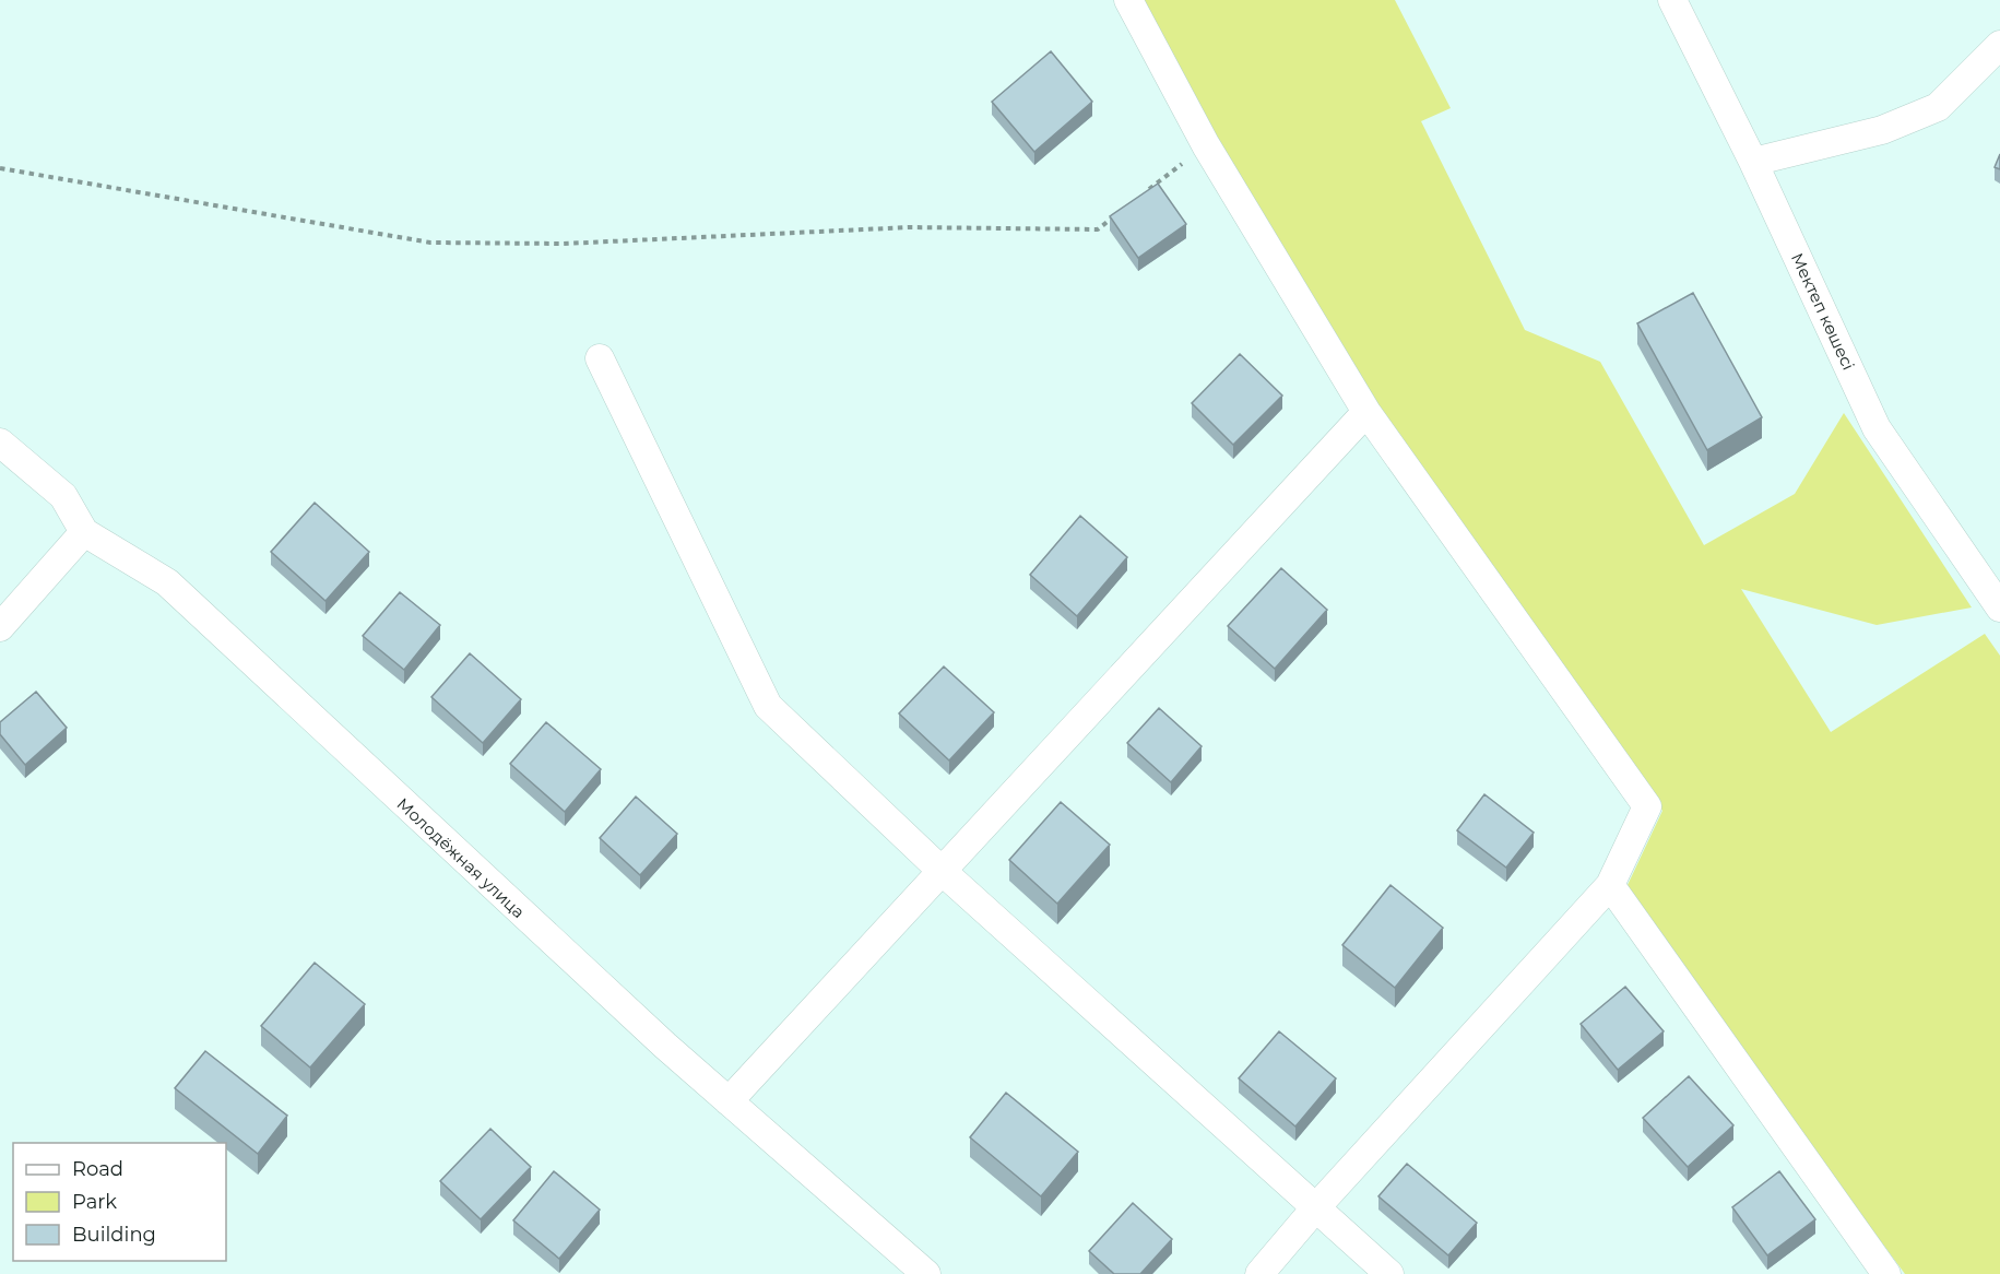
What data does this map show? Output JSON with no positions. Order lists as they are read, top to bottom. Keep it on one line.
{"streets":{"street":["Мектеп көшесі","Молодёжная улица"]},"legend":["Road","Park","Building"]}
